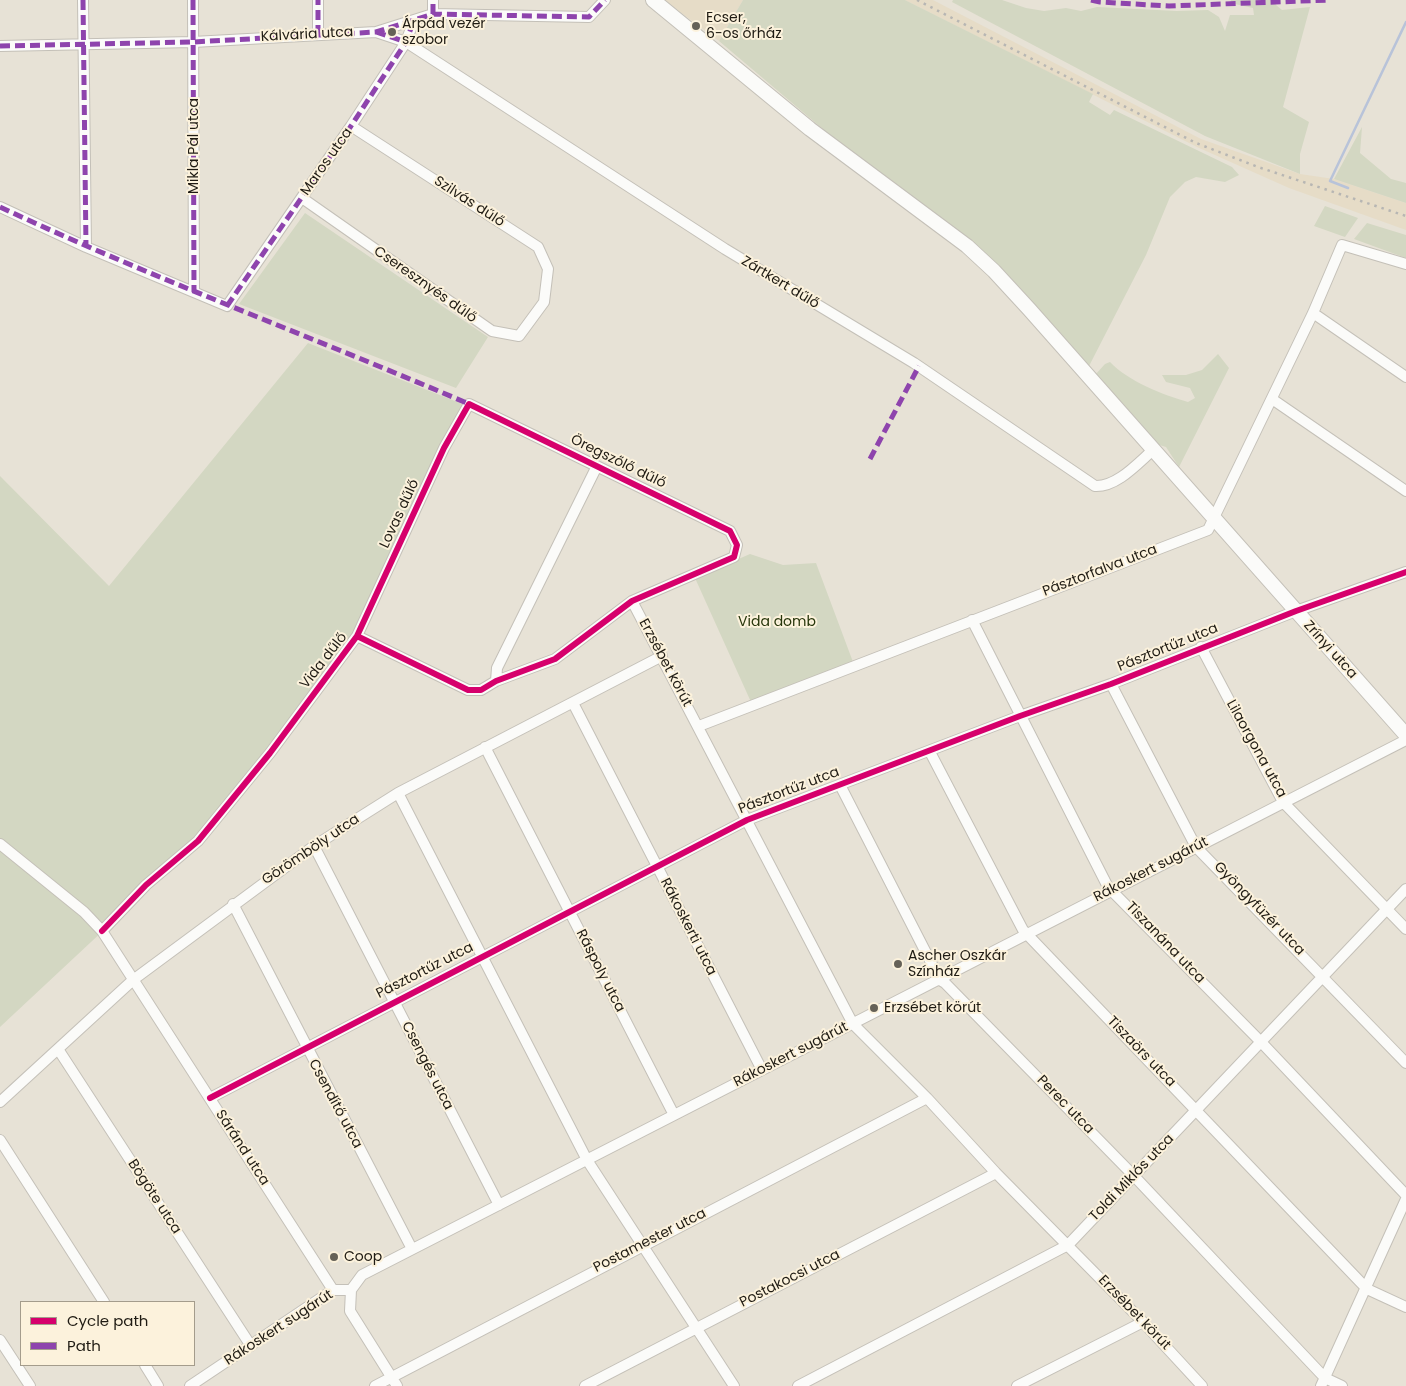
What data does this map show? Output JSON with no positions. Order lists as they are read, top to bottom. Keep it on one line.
{"streets":{"main road":["Zrínyi utca"],"street":["Kálvária utca","Mikla Pál utca","Maros utca","Szilvás dűlő","Zártkert dűlő","Cseresznyés dűlő","Öregszőlő dűlő","Lovas dűlő","Pásztorfalva utca","Pásztortűz utca","Vida dűlő","Erzsébet körút","Lilaorgona utca","Görömböly utca","Rákoskert sugárút","Gyöngyfüzér utca","Rákoskerti utca","Tiszanána utca","Ráspoly utca","Tiszaörs utca","Csengés utca","Csendítő utca","Perec utca","Sáránd utca","Toldi Miklós utca","Bögöte utca","Postamester utca","Postakocsi utca"]},"crossings":[["Kálvária utca","Mikla Pál utca"],["Kálvária utca","Maros utca"],["Mikla Pál utca","Maros utca"],["Maros utca","Szilvás dűlő"],["Maros utca","Zártkert dűlő"],["Maros utca","Cseresznyés dűlő"],["Szilvás dűlő","Cseresznyés dűlő"],["Zártkert dűlő","Zrínyi utca"],["Öregszőlő dűlő","Lovas dűlő"],["Öregszőlő dűlő","Vida dűlő"],["Lovas dűlő","Vida dűlő"],["Pásztorfalva utca","Zrínyi utca"],["Pásztorfalva utca","Erzsébet körút"],["Pásztorfalva utca","Tiszanána utca"],["Pásztortűz utca","Zrínyi utca"],["Pásztortűz utca","Erzsébet körút"],["Pásztortűz utca","Lilaorgona utca"],["Pásztortűz utca","Gyöngyfüzér utca"],["Pásztortűz utca","Rákoskerti utca"],["Pásztortűz utca","Tiszanána utca"],["Pásztortűz utca","Ráspoly utca"],["Pásztortűz utca","Tiszaörs utca"],["Pásztortűz utca","Csengés utca"],["Pásztortűz utca","Csendítő utca"],["Pásztortűz utca","Perec utca"],["Pásztortűz utca","Sáránd utca"],["Vida dűlő","Erzsébet körút"],["Vida dűlő","Sáránd utca"],["Erzsébet körút","Görömböly utca"],["Erzsébet körút","Rákoskert sugárút"],["Erzsébet körút","Toldi Miklós utca"],["Erzsébet körút","Postamester utca"],["Erzsébet körút","Postakocsi utca"],["Lilaorgona utca","Rákoskert sugárút"],["Lilaorgona utca","Toldi Miklós utca"],["Görömböly utca","Rákoskerti utca"],["Görömböly utca","Ráspoly utca"],["Görömböly utca","Csengés utca"],["Görömböly utca","Csendítő utca"],["Görömböly utca","Sáránd utca"],["Görömböly utca","Bögöte utca"],["Rákoskert sugárút","Gyöngyfüzér utca"],["Rákoskert sugárút","Rákoskerti utca"],["Rákoskert sugárút","Tiszanána utca"],["Rákoskert sugárút","Ráspoly utca"],["Rákoskert sugárút","Tiszaörs utca"],["Rákoskert sugárút","Csengés utca"],["Rákoskert sugárút","Csendítő utca"],["Rákoskert sugárút","Perec utca"],["Rákoskert sugárút","Sáránd utca"],["Rákoskert sugárút","Bögöte utca"],["Gyöngyfüzér utca","Toldi Miklós utca"],["Tiszanána utca","Toldi Miklós utca"],["Tiszaörs utca","Toldi Miklós utca"],["Perec utca","Toldi Miklós utca"]],"parks":["Vida domb"],"places":["Ecser, 6-os őrház","Árpád vezér szobor","Ascher Oszkár Színház","Erzsébet körút","Coop"],"legend":["Cycle path","Path"]}
